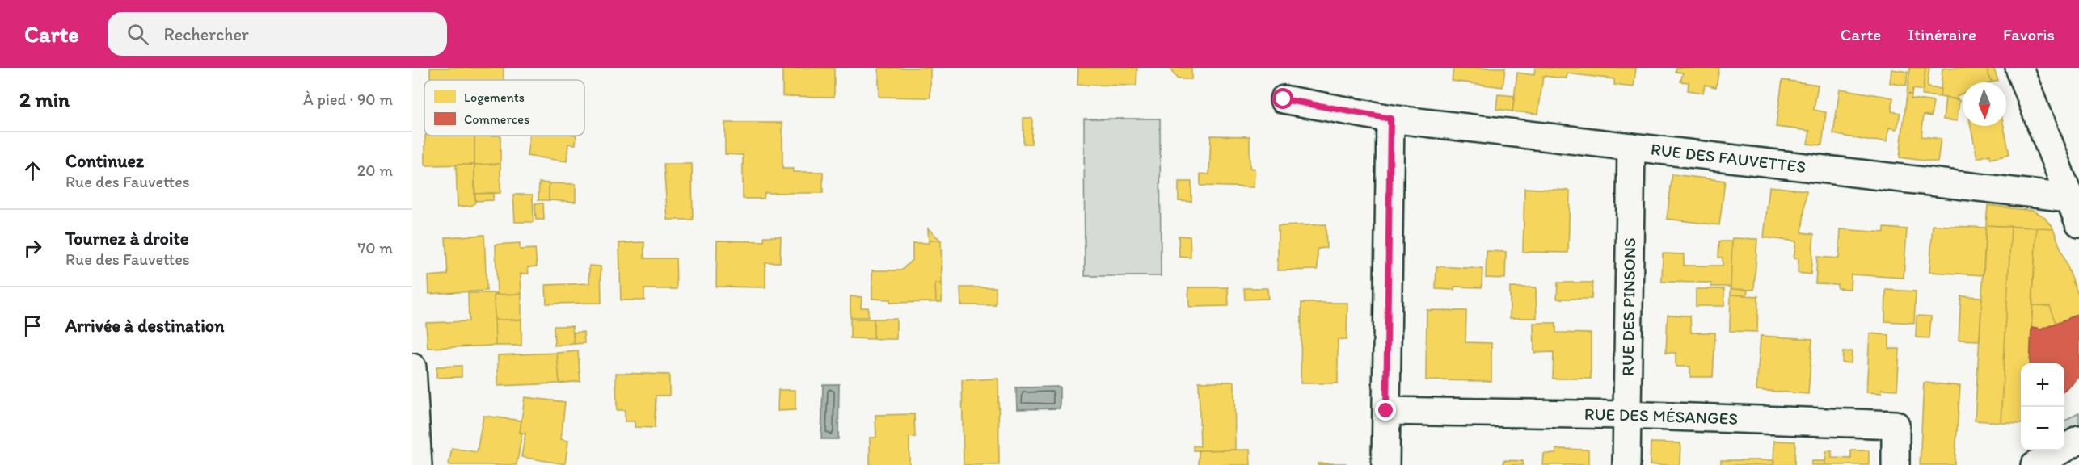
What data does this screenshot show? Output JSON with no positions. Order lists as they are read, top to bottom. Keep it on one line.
{"streets":{"street":["RUE DES FAUVETTES","RUE DES PINSONS","RUE DES MÉSANGES"]},"crossings":[["RUE DES FAUVETTES","RUE DES PINSONS"],["RUE DES PINSONS","RUE DES MÉSANGES"]],"legend":["Logements","Commerces"],"north":"bottom","page":{"header":"Carte","search":"Rechercher","nav":["Carte","Itinéraire","Favoris"],"heading":["2 min","À pied · 90 m"],"list":[["Continuez","Rue des Fauvettes","20 m"],["Tournez à droite","Rue des Fauvettes","70 m"],"Arrivée à destination"],"map_buttons":["+","−"]}}
